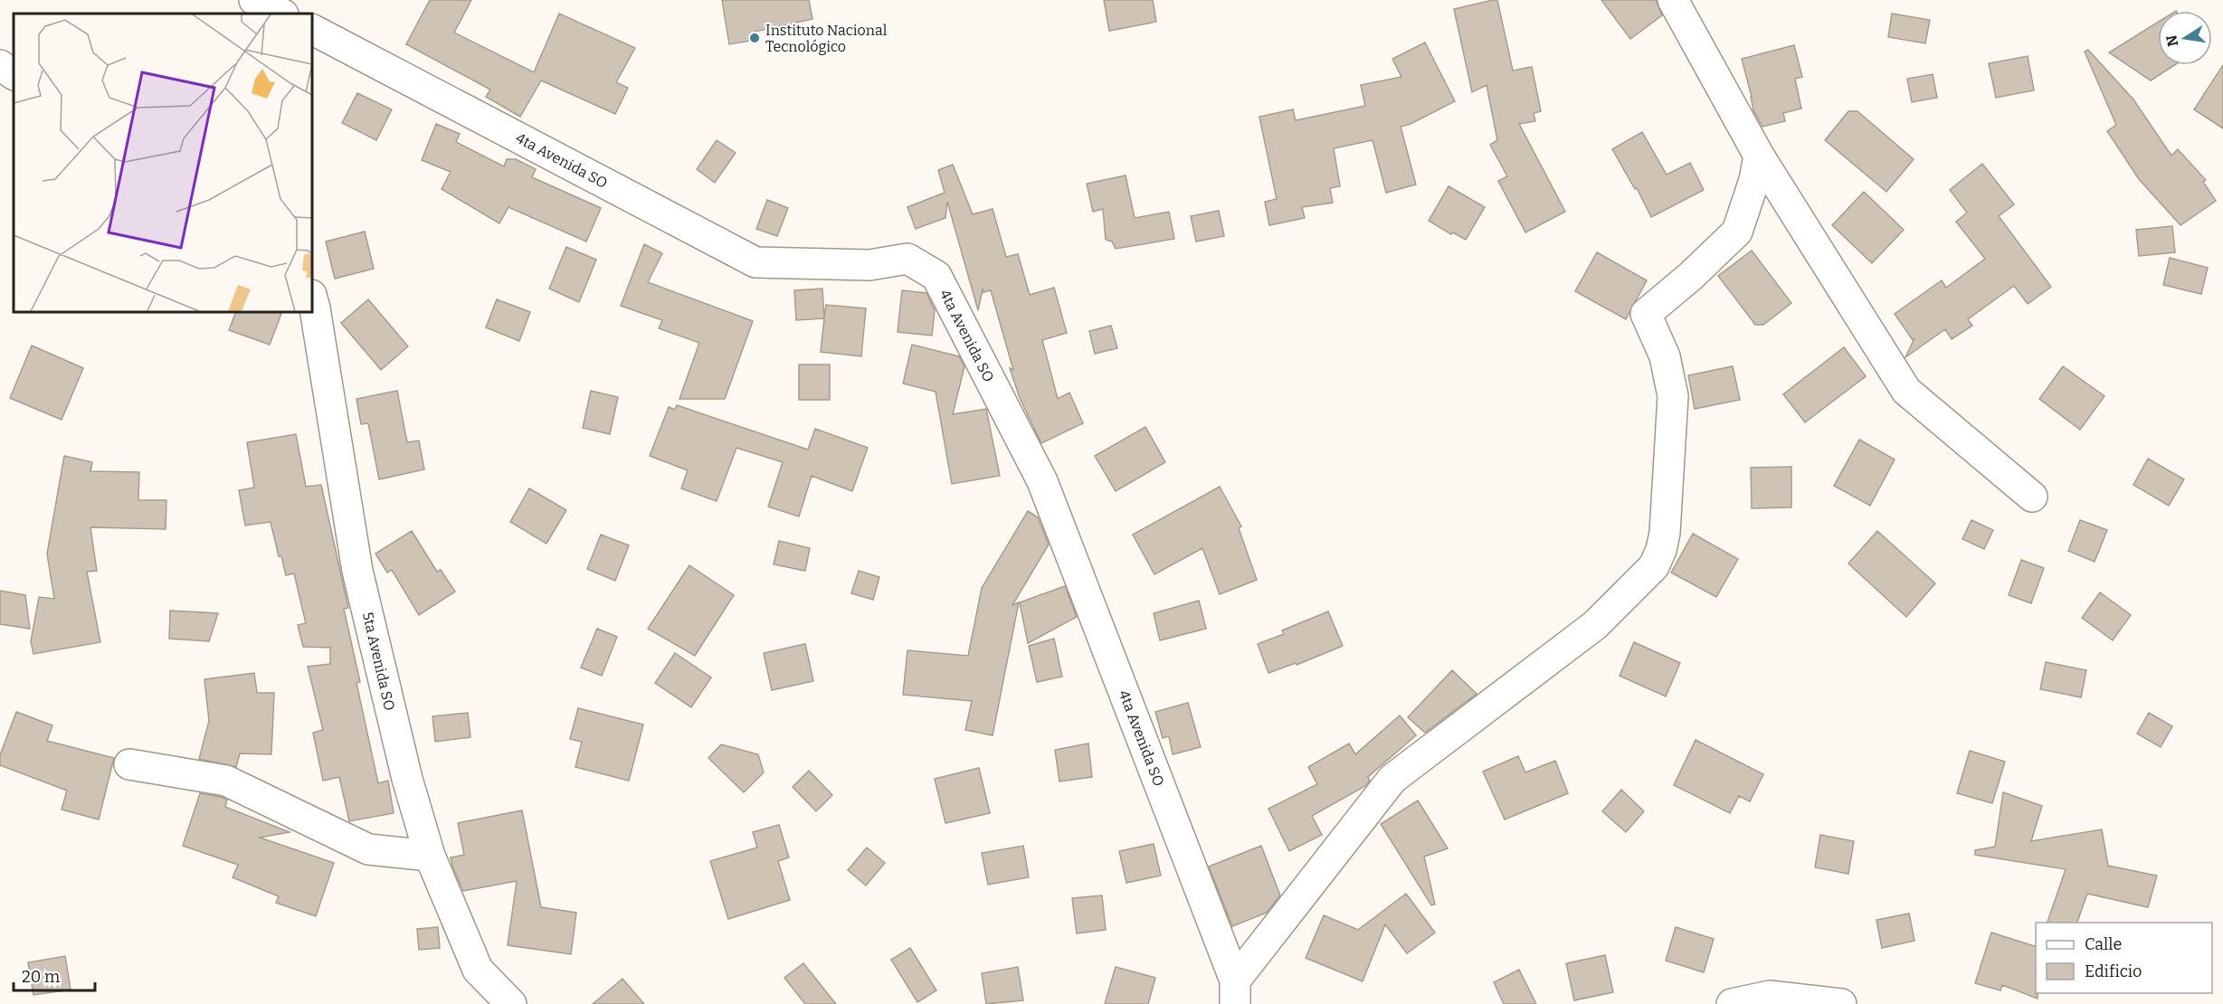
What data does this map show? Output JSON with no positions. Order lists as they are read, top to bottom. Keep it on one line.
{"streets":{"street":["4ta Avenida SO","5ta Avenida SO"]},"places":["Instituto Nacional Tecnológico"],"legend":["Calle","Edificio"],"scale_bar":"20 m","north":"left"}
